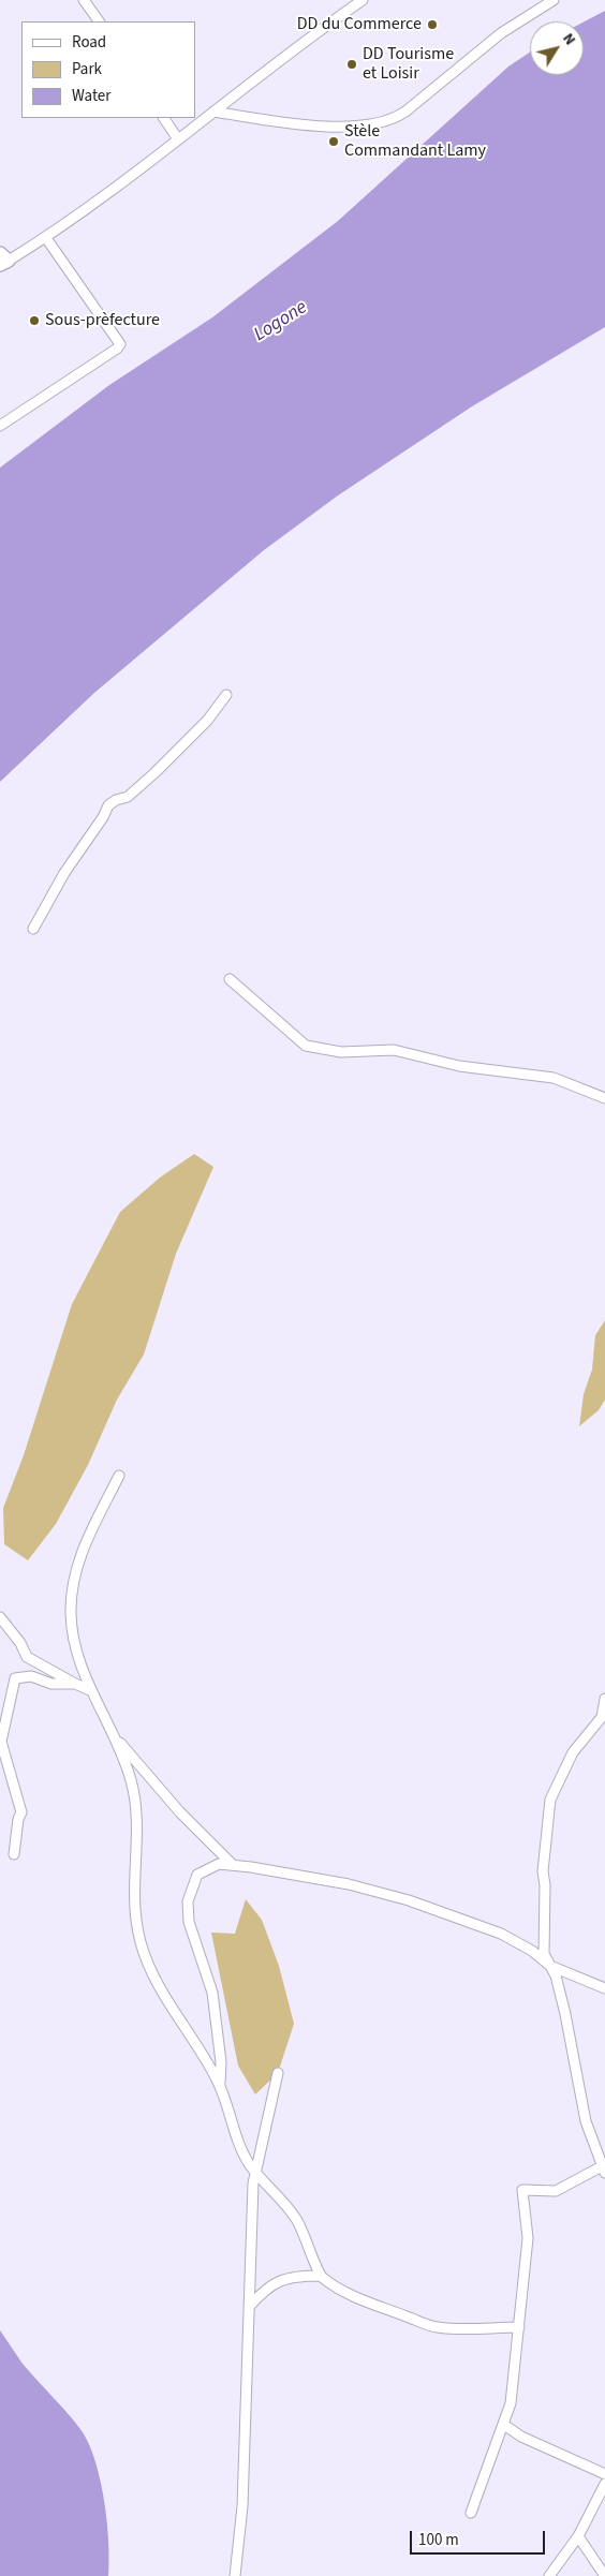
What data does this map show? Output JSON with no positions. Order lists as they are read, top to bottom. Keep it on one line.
{"water":["Logone"],"places":["DD du Commerce","DD Tourisme et Loisir","Stèle Commandant Lamy","Sous-prèfecture"],"legend":["Road","Park","Water"],"scale_bar":"100 m","north":"top right"}
